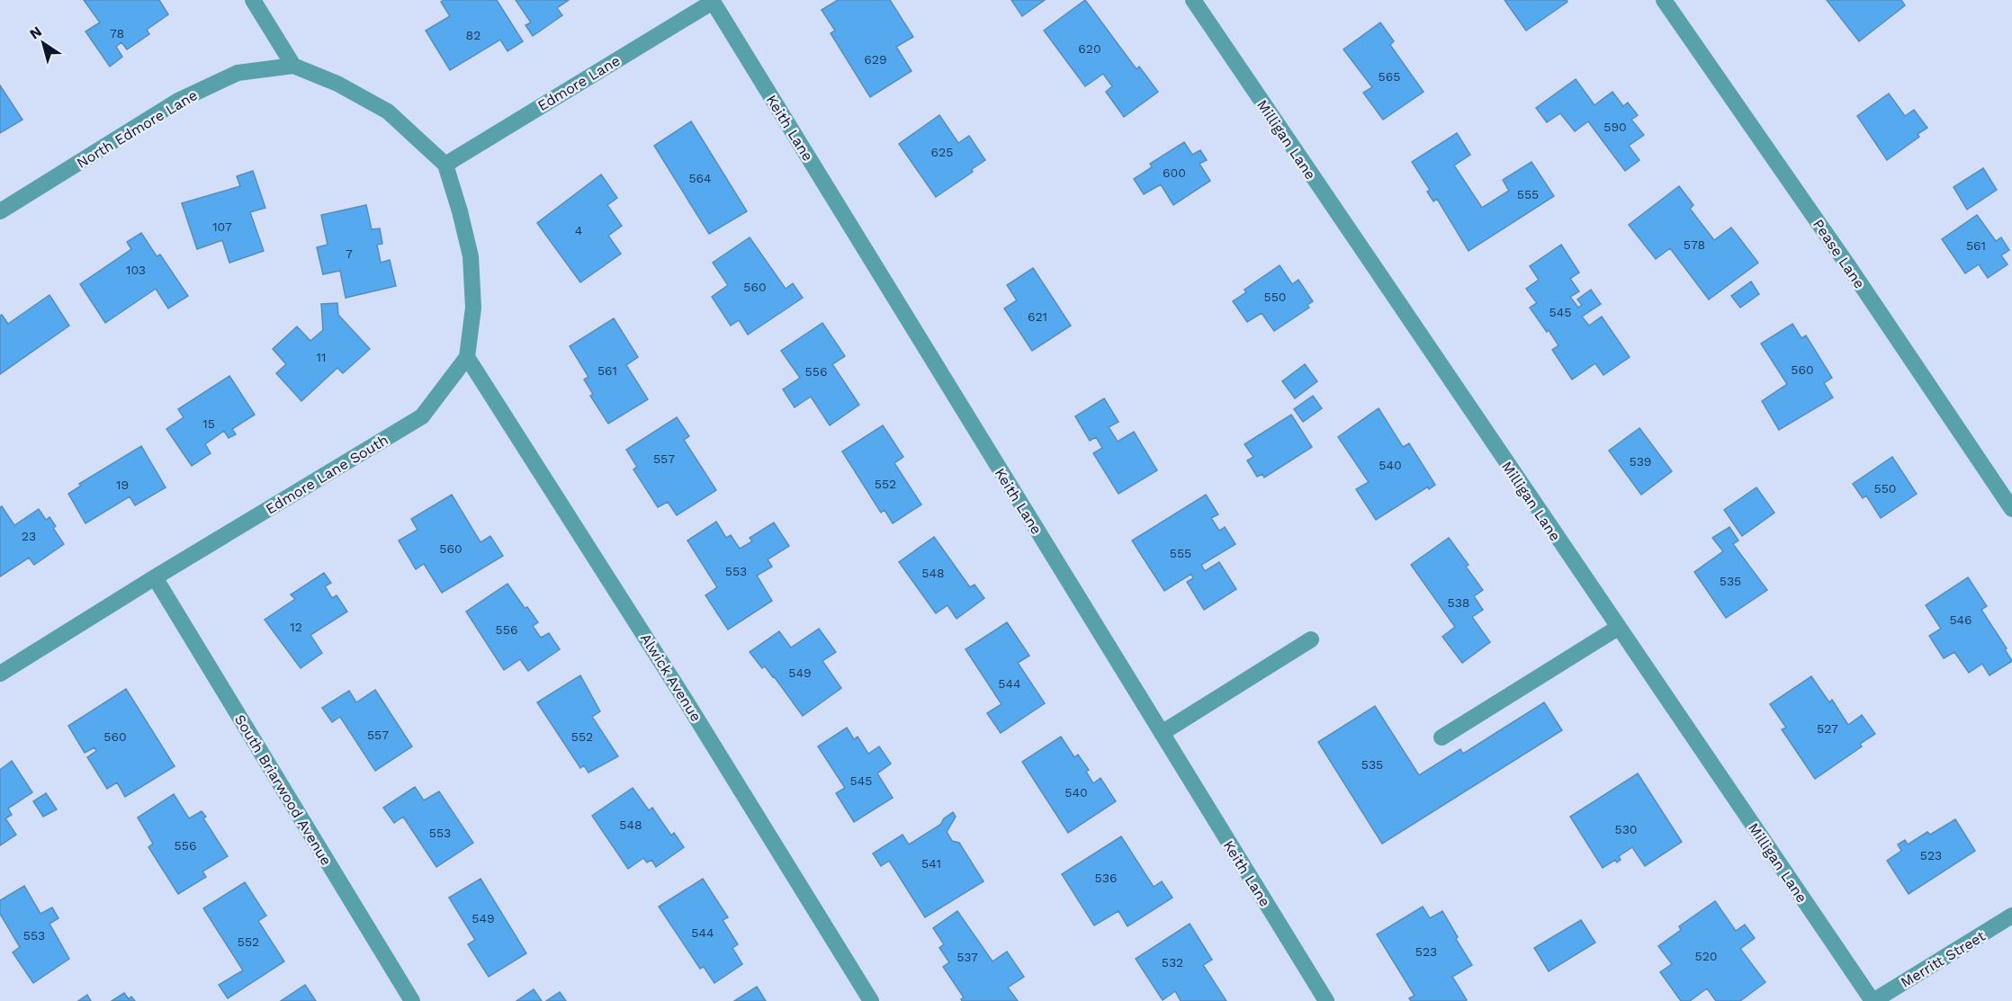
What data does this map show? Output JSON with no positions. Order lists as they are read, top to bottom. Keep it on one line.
{"streets":{"street":["Edmore Lane","Keith Lane","North Edmore Lane","Milligan Lane","Pease Lane","Edmore Lane South","Alwick Avenue","South Briarwood Avenue","Merritt Street"]},"crossings":[["Edmore Lane","Keith Lane"],["Edmore Lane","North Edmore Lane"],["Edmore Lane","Edmore Lane South"],["North Edmore Lane","Edmore Lane South"],["Milligan Lane","Merritt Street"],["Edmore Lane South","Alwick Avenue"],["Edmore Lane South","South Briarwood Avenue"]],"house_numbers":["78","82","620","629","565","590","625","600","564","555","107","4","578","561","7","103","560","550","545","621","11","560","561","556","15","557","539","540","552","19","550","23","560","555","553","548","535","538","546","12","556","549","544","527","557","560","552","535","545","540","548","530","553","556","523","541","536","549","544","553","552","523","520","537","532"],"north":"top left"}
